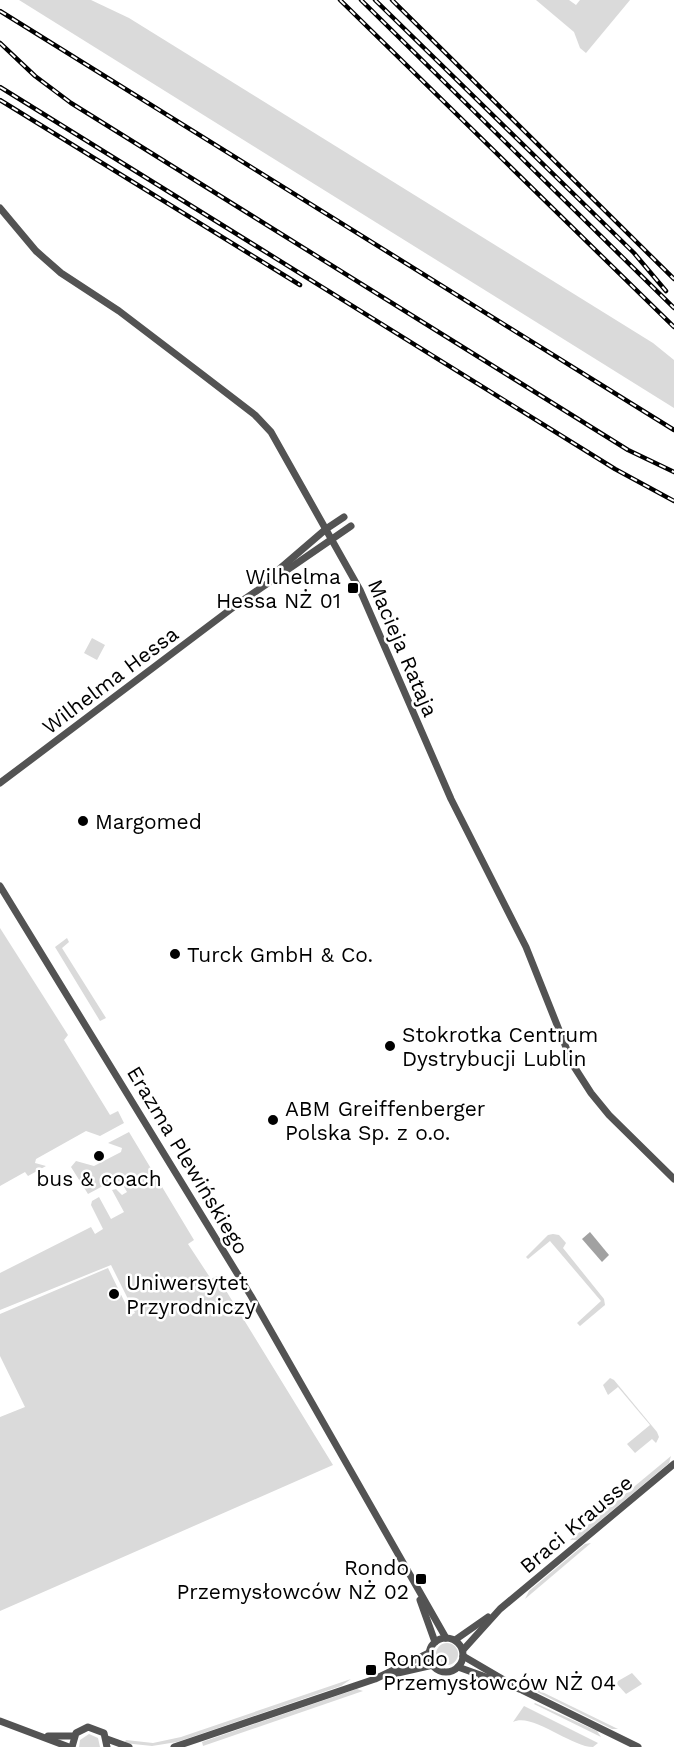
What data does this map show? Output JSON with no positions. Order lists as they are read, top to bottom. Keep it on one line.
{"streets":{"street":["Macieja Rataja","Wilhelma Hessa","Erazma Plewińskiego","Braci Krausse"]},"crossings":[["Macieja Rataja","Wilhelma Hessa"],["Erazma Plewińskiego","Braci Krausse"]],"places":{"transit":["Wilhelma Hessa NŻ 01","Rondo Przemysłowców NŻ 02","Rondo Przemysłowców NŻ 04"],"other":["Margomed","Turck GmbH & Co.","Stokrotka Centrum Dystrybucji Lublin","ABM Greiffenberger Polska Sp. z o.o.","bus & coach","Uniwersytet Przyrodniczy"]}}
